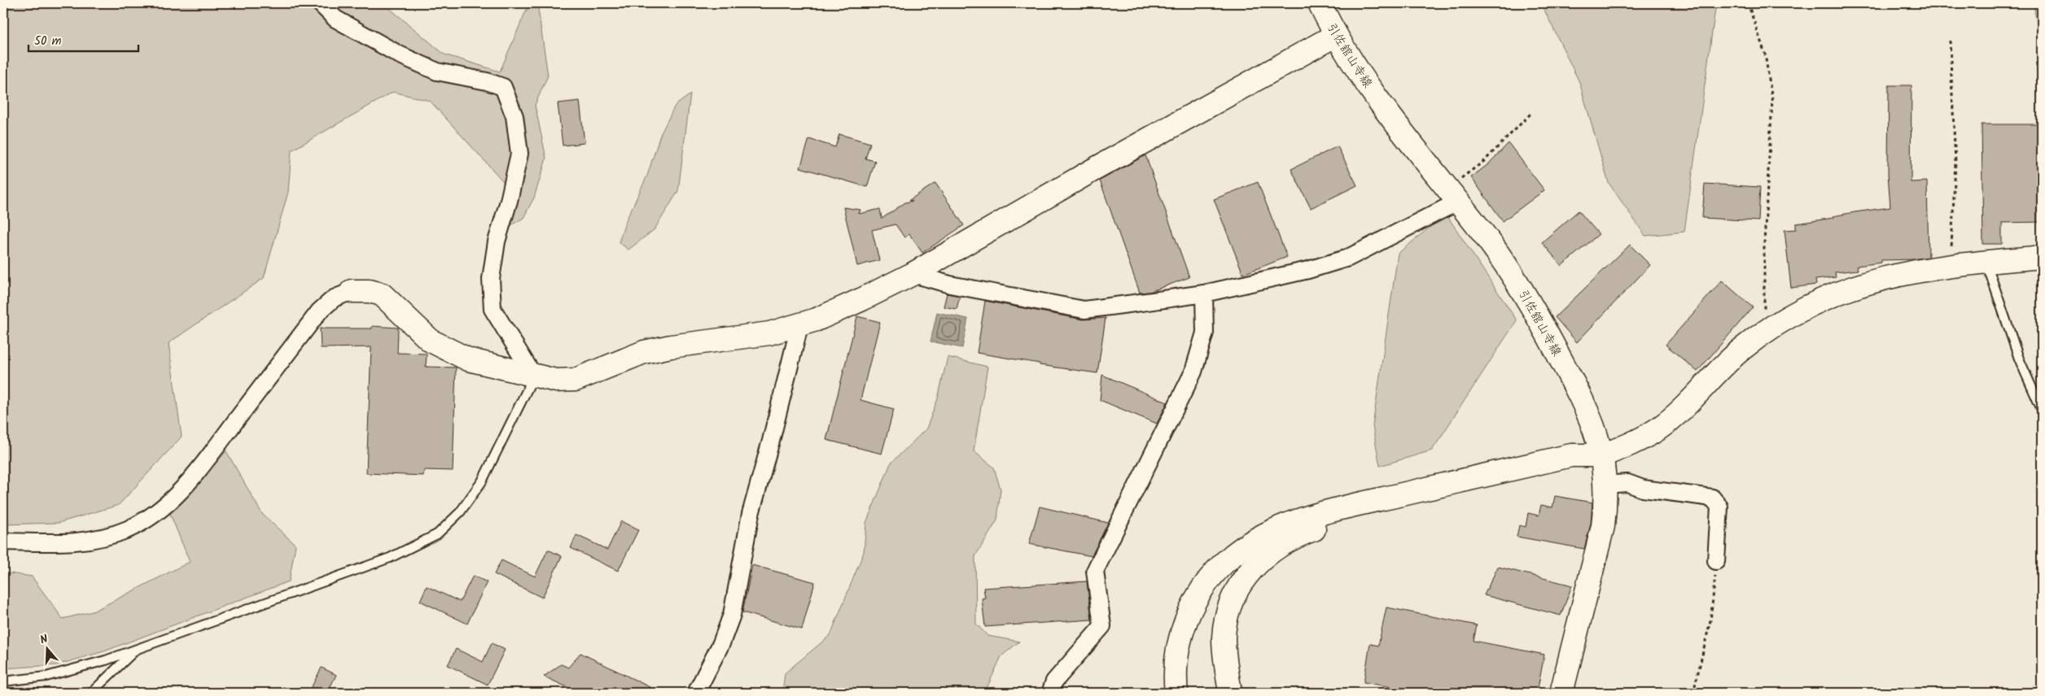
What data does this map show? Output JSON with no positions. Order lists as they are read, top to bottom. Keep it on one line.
{"streets":{"main road":["引佐舘山寺線"]},"scale_bar":"50 m","north":"top"}
